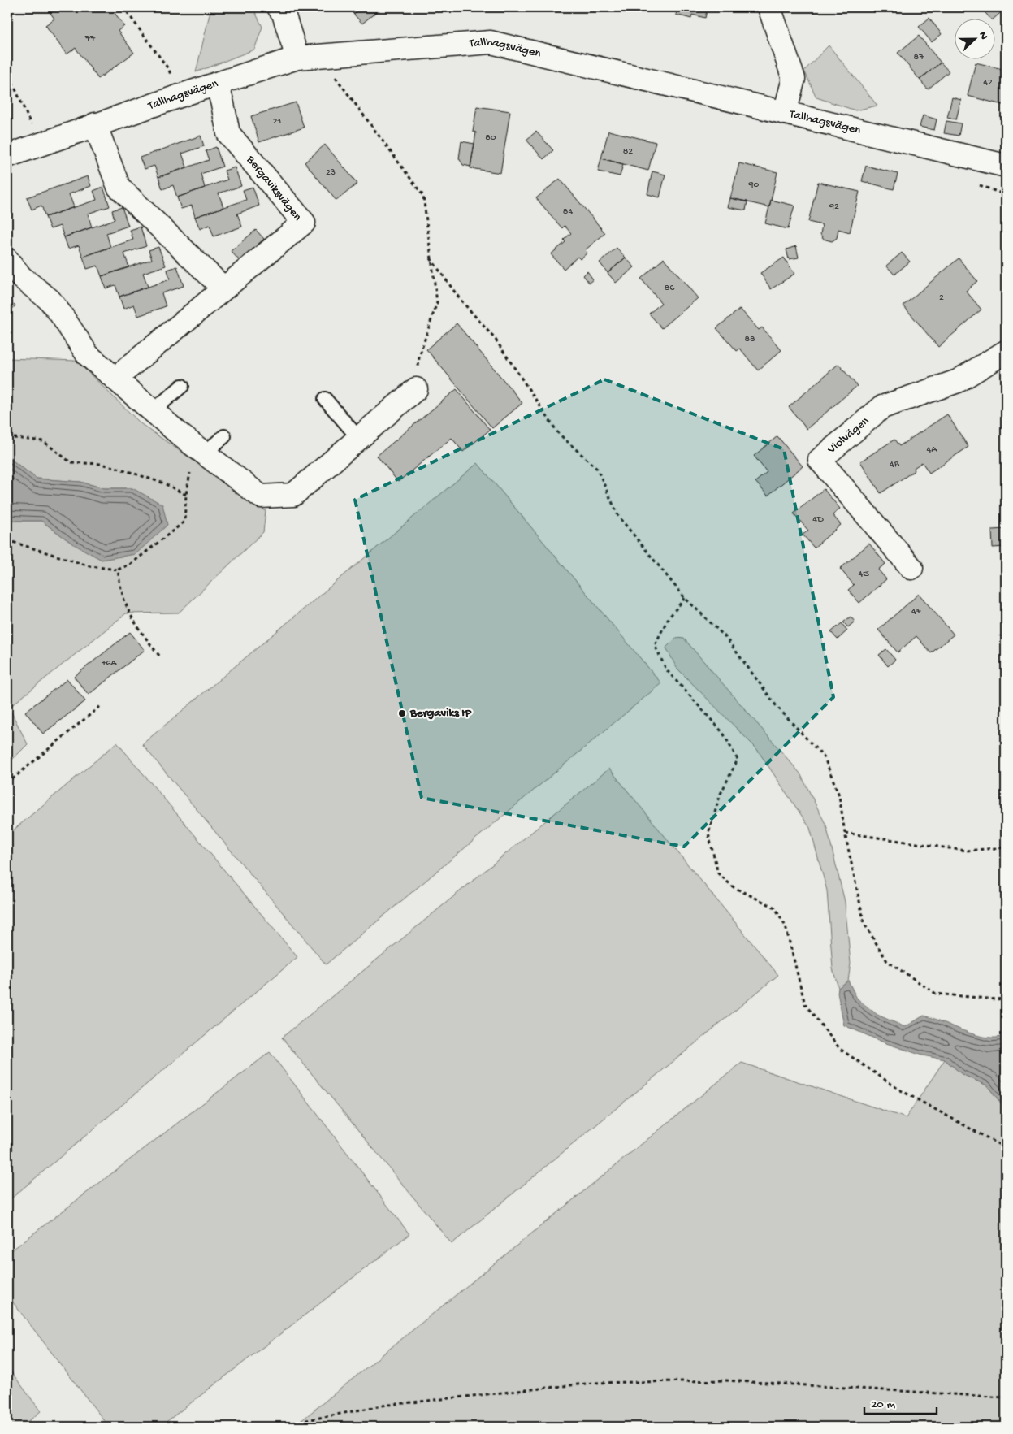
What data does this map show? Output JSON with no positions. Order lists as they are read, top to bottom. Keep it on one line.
{"streets":{"street":["Tallhagsvägen","Bergaviksvägen","Violvägen"]},"crossings":[["Tallhagsvägen","Bergaviksvägen"]],"places":["Bergaviks IP"],"house_numbers":["77","87","42","21","80","82","23","90","92","84","86","2","88","4A","4B","4D","4E","4F","76A"],"scale_bar":"20 m","north":"right"}
